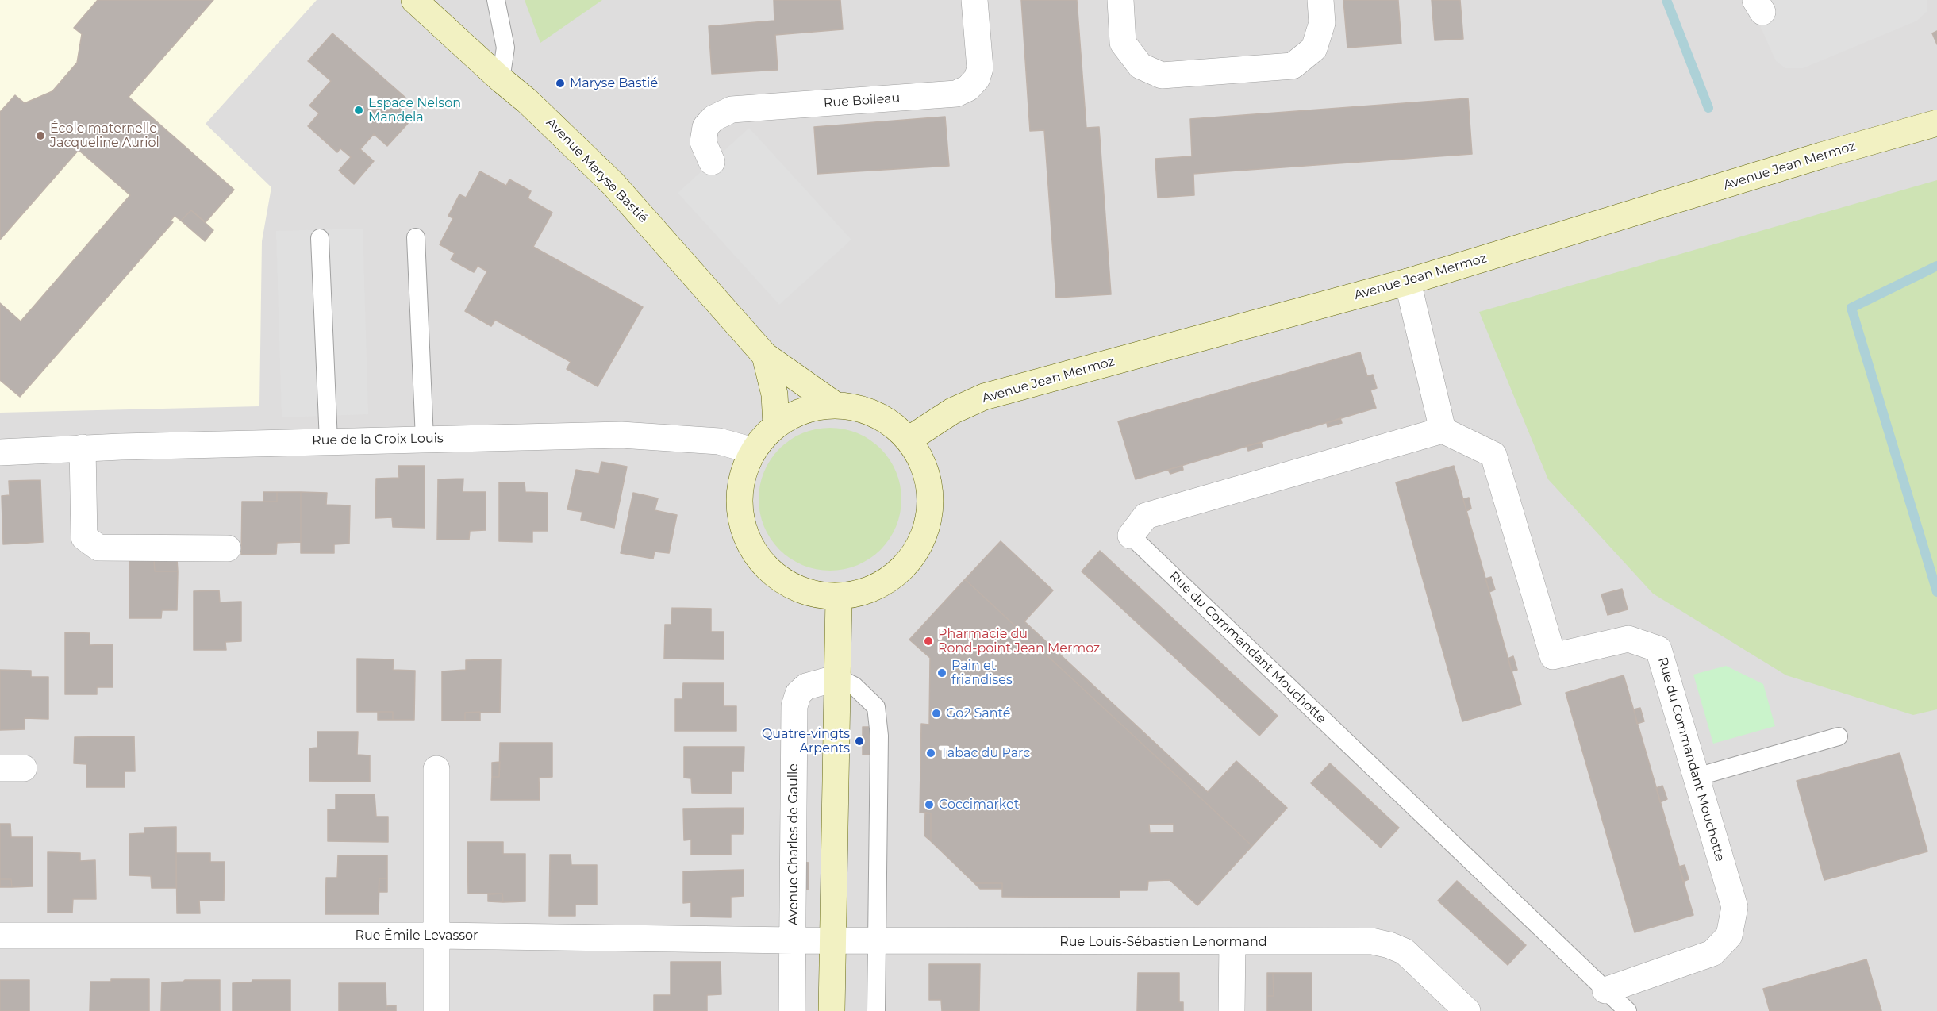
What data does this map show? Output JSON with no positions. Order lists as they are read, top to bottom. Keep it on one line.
{"streets":{"street":["Rue Boileau","Avenue Jean Mermoz","Avenue Maryse Bastié","Rue de la Croix Louis","Rue du Commandant Mouchotte","Avenue Charles de Gaulle","Rue Émile Levassor","Rue Louis-Sébastien Lenormand"]},"crossings":[["Avenue Charles de Gaulle","Rue Émile Levassor"],["Rue Émile Levassor","Rue Louis-Sébastien Lenormand"]],"places":["Maryse Bastié","Espace Nelson Mandela","École maternelle Jacqueline Auriol","Pharmacie du Rond-point Jean Mermoz","Pain et friandises","Go2 Santé","Quatre-vingts Arpents","Tabac du Parc","Coccimarket"]}
